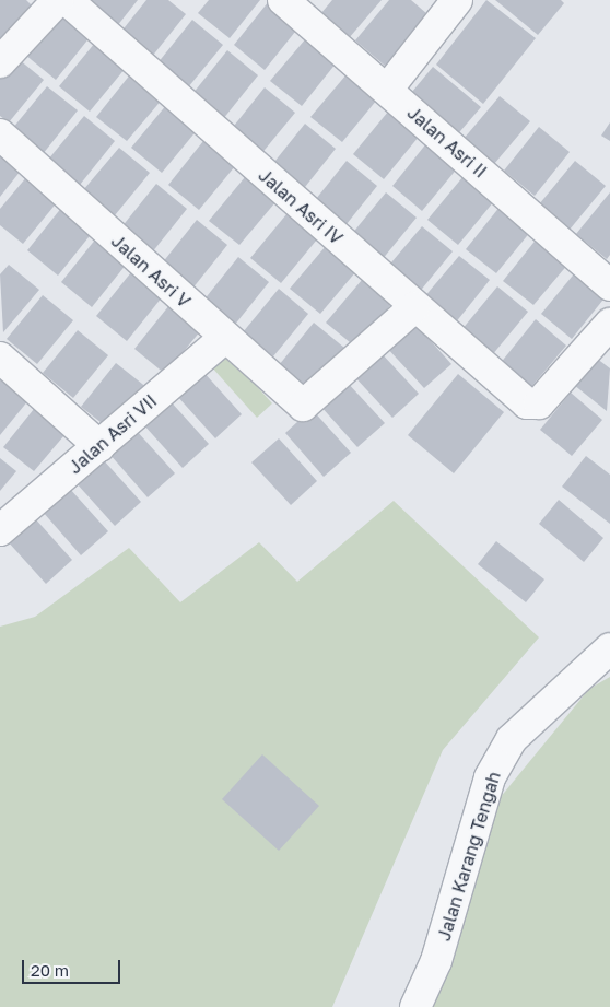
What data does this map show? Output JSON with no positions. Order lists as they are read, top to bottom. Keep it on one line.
{"streets":{"street":["Jalan Asri II","Jalan Asri IV","Jalan Asri V","Jalan Asri VII","Jalan Karang Tengah"]},"crossings":[["Jalan Asri IV","Jalan Asri V"],["Jalan Asri V","Jalan Asri VII"]],"scale_bar":"20 m"}
